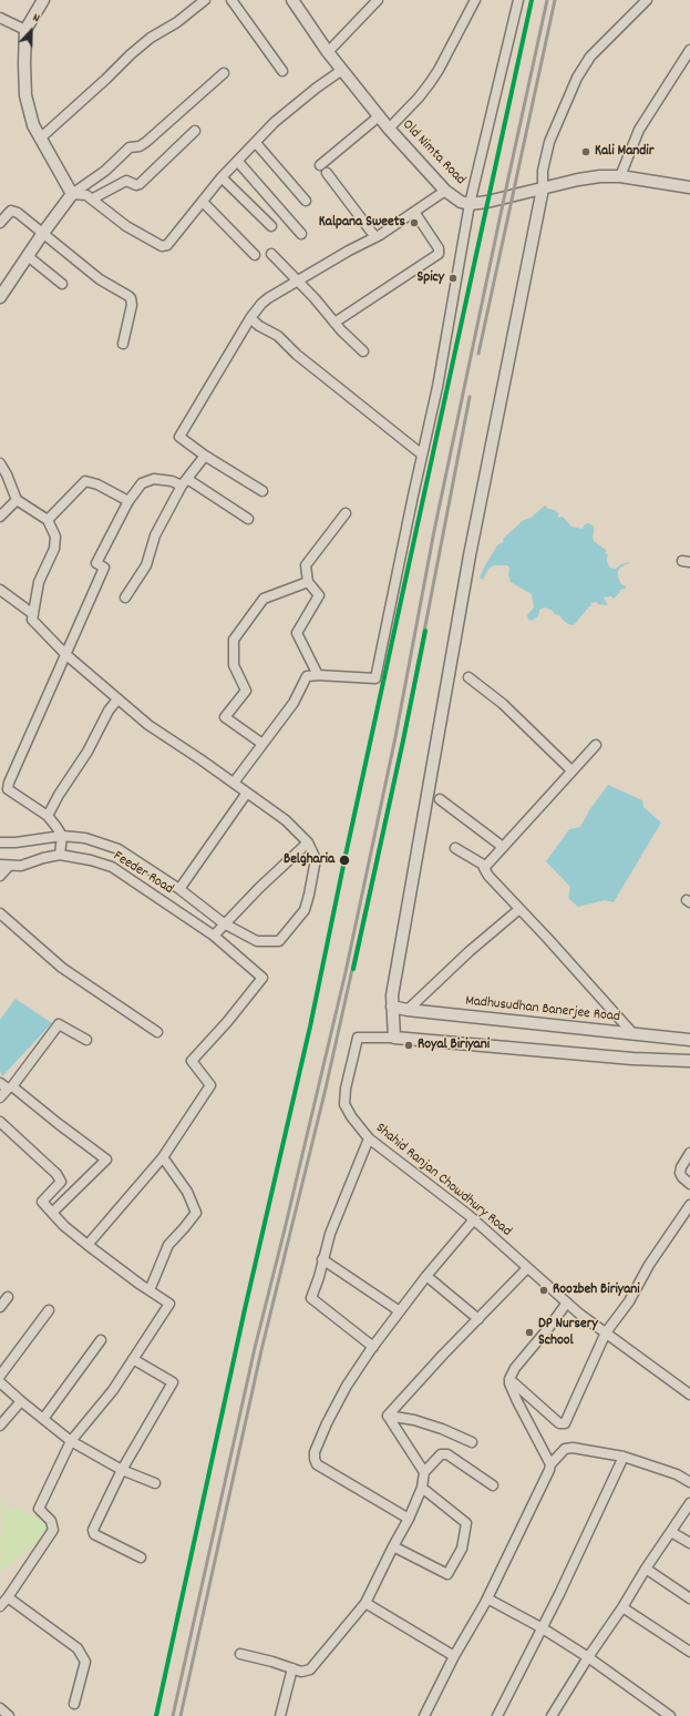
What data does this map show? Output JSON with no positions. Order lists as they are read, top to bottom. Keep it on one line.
{"streets":{"street":["Old Nimta Road","Feeder Road","Madhusudhan Banerjee Road","Shahid Ranjan Chowdhury Road"]},"places":["Kali Mandir","Kalpana Sweets","Spicy","Belgharia","Royal Biriyani","Roozbeh Biriyani","DP Nursery School"],"north":"top"}
